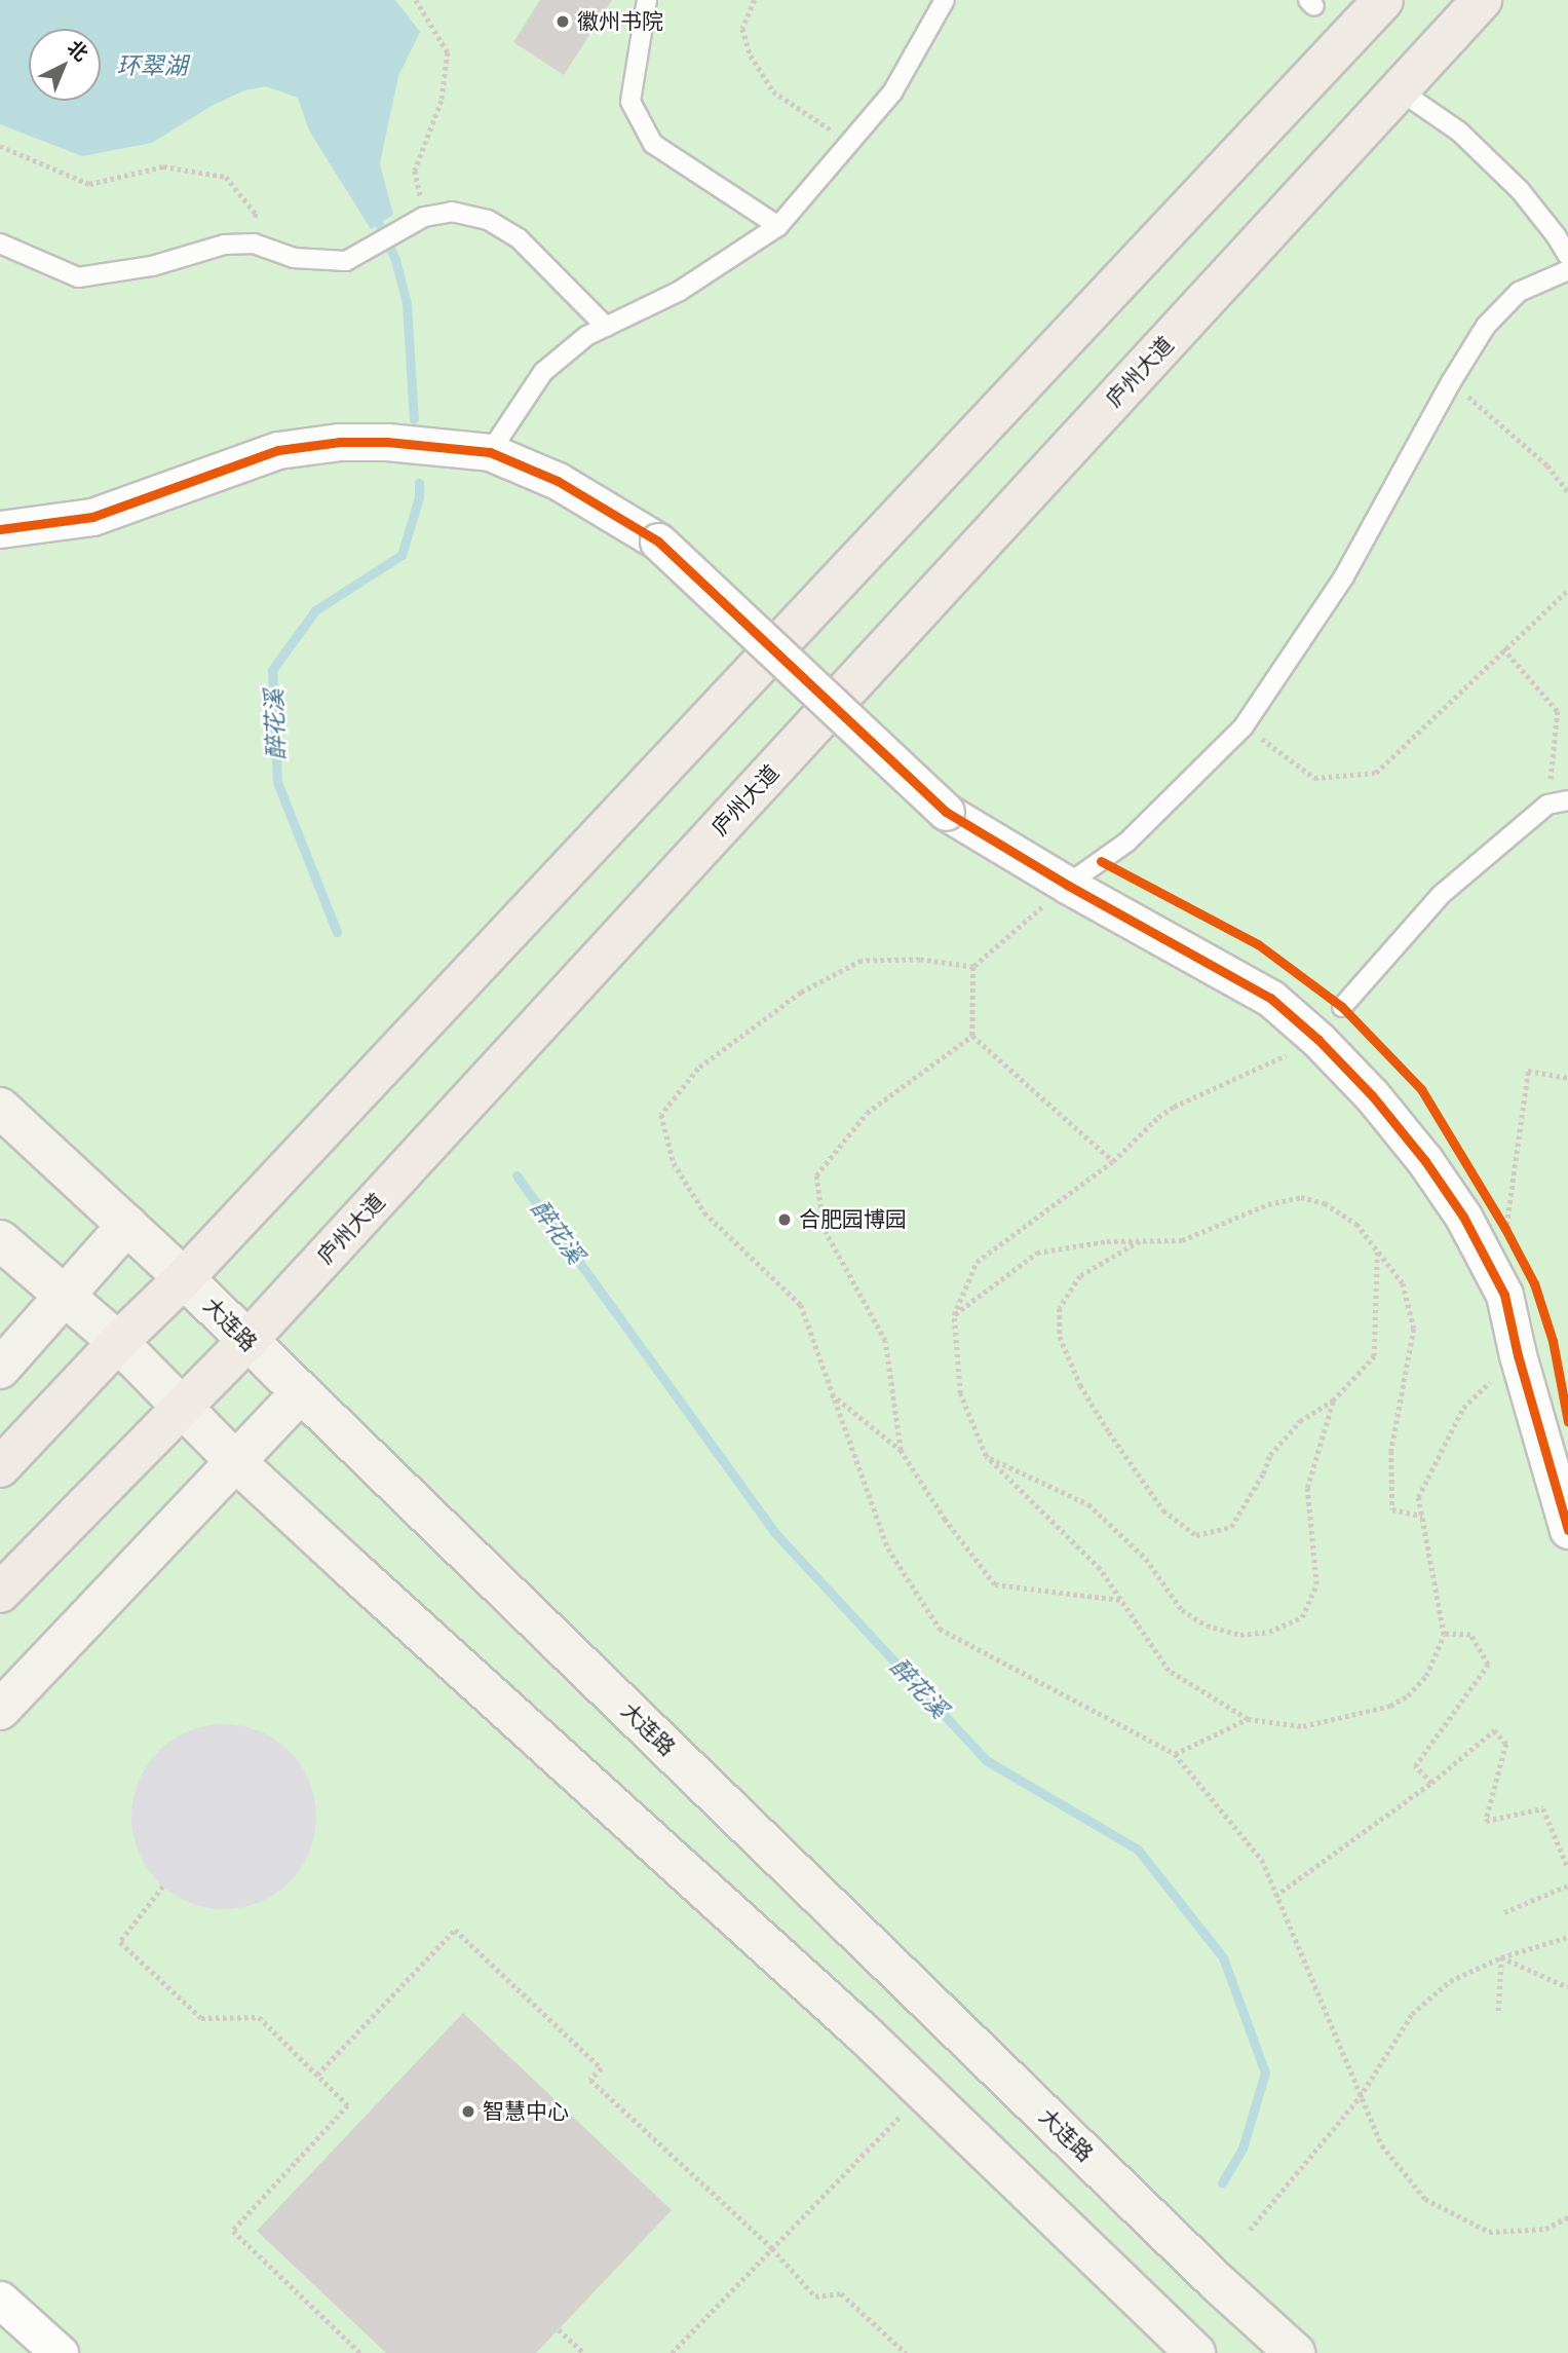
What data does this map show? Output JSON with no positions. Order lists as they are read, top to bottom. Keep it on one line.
{"streets":{"main road":["庐州大道","大连路"]},"crossings":[["庐州大道","大连路"]],"water":["环翠湖","醉花溪"],"places":["徽州书院","合肥园博园","智慧中心"],"north":"top right"}
